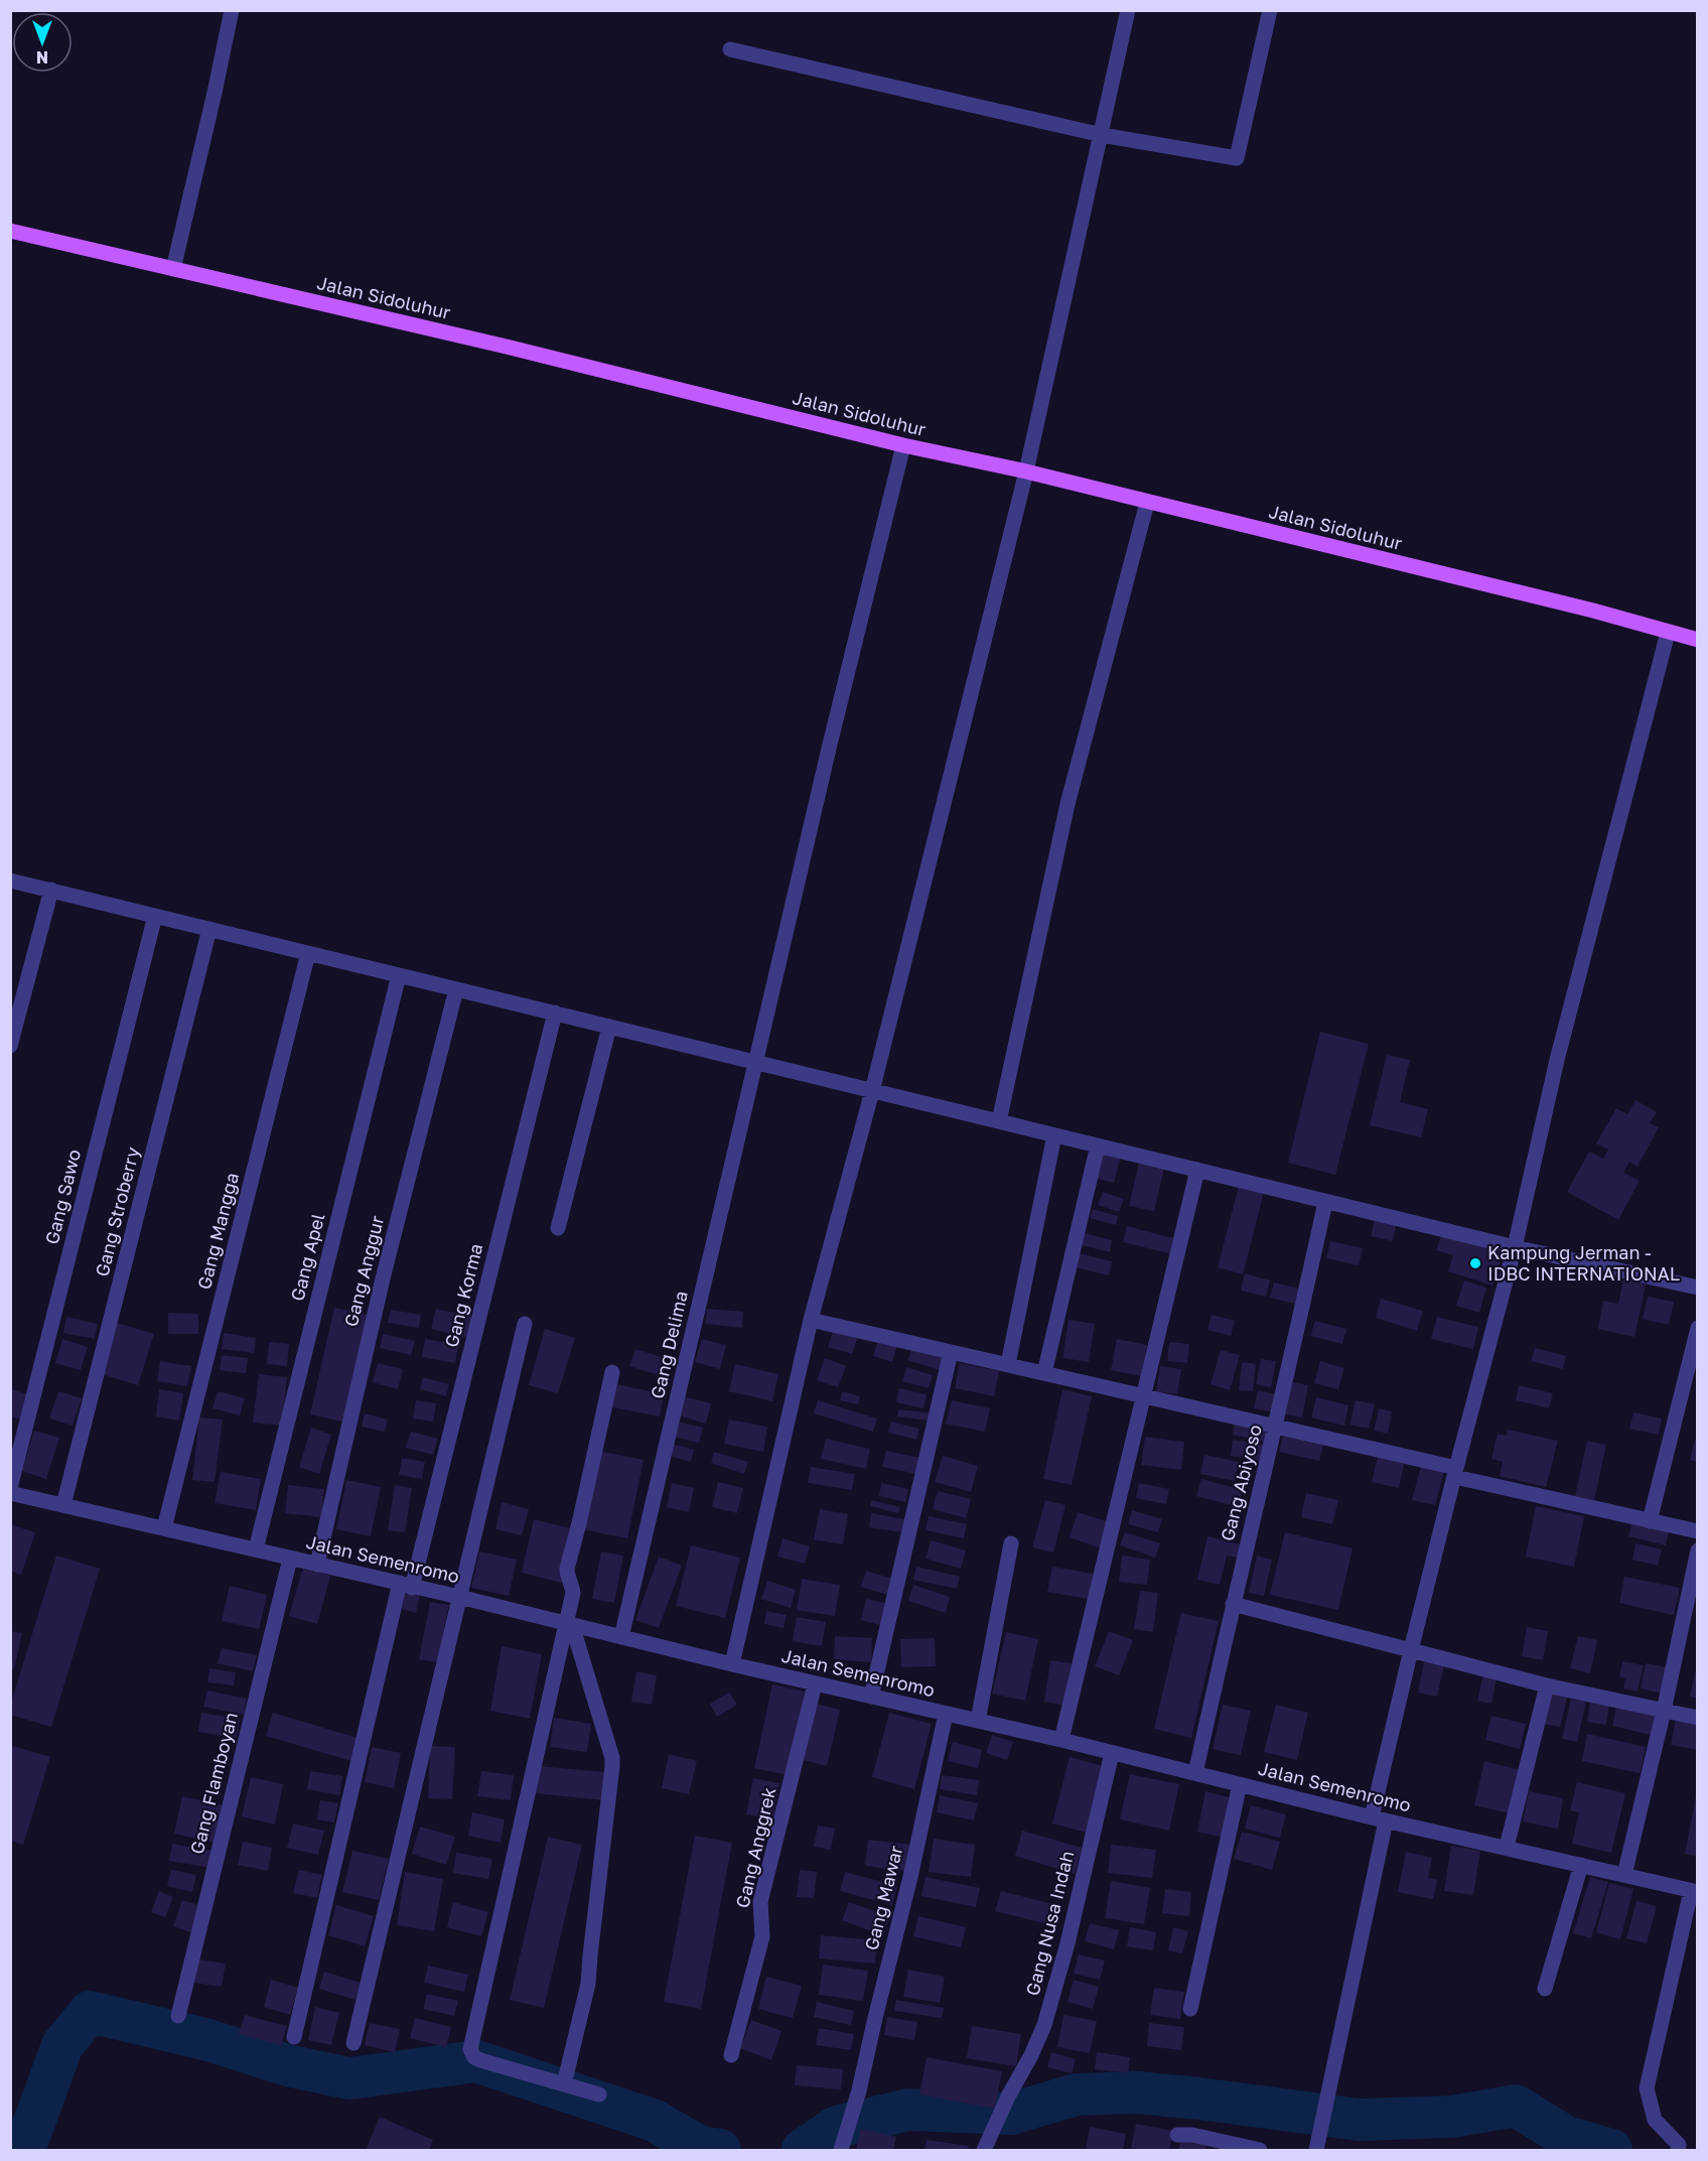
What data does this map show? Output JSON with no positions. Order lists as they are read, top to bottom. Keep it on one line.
{"streets":{"main road":["Jalan Sidoluhur"],"street":["Gang Sawo","Gang Stroberry","Gang Mangga","Gang Apel","Gang Anggur","Gang Korma","Gang Delima","Gang Abiyoso","Jalan Semenromo","Gang Flamboyan","Gang Anggrek","Gang Mawar","Gang Nusa Indah"]},"crossings":[["Jalan Sidoluhur","Gang Delima"],["Gang Sawo","Jalan Semenromo"],["Gang Stroberry","Jalan Semenromo"],["Gang Mangga","Jalan Semenromo"],["Gang Apel","Jalan Semenromo"],["Gang Anggur","Jalan Semenromo"],["Gang Korma","Jalan Semenromo"],["Gang Delima","Jalan Semenromo"],["Gang Abiyoso","Jalan Semenromo"],["Jalan Semenromo","Gang Flamboyan"],["Jalan Semenromo","Gang Anggrek"],["Jalan Semenromo","Gang Mawar"],["Jalan Semenromo","Gang Nusa Indah"]],"places":["Kampung Jerman - IDBC INTERNATIONAL"],"north":"bottom"}
